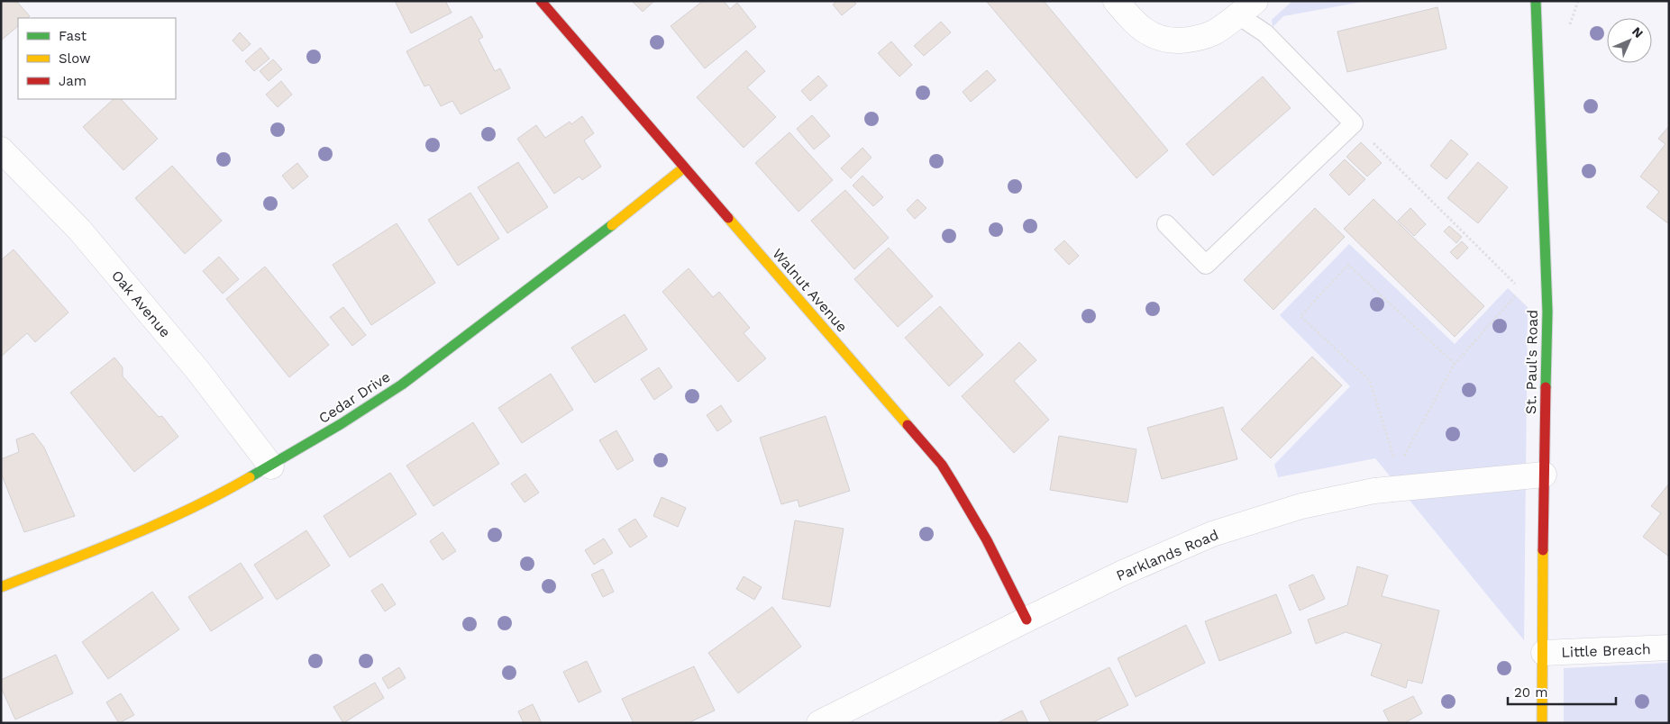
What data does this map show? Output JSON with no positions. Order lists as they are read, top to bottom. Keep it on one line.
{"streets":{"street":["Walnut Avenue","Oak Avenue","St. Paul's Road","Cedar Drive","Parklands Road","Little Breach"]},"crossings":[["Walnut Avenue","Cedar Drive"],["Walnut Avenue","Parklands Road"],["Oak Avenue","Cedar Drive"],["St. Paul's Road","Parklands Road"],["St. Paul's Road","Little Breach"]],"legend":["Fast","Slow","Jam"],"scale_bar":"20 m","north":"top right"}
